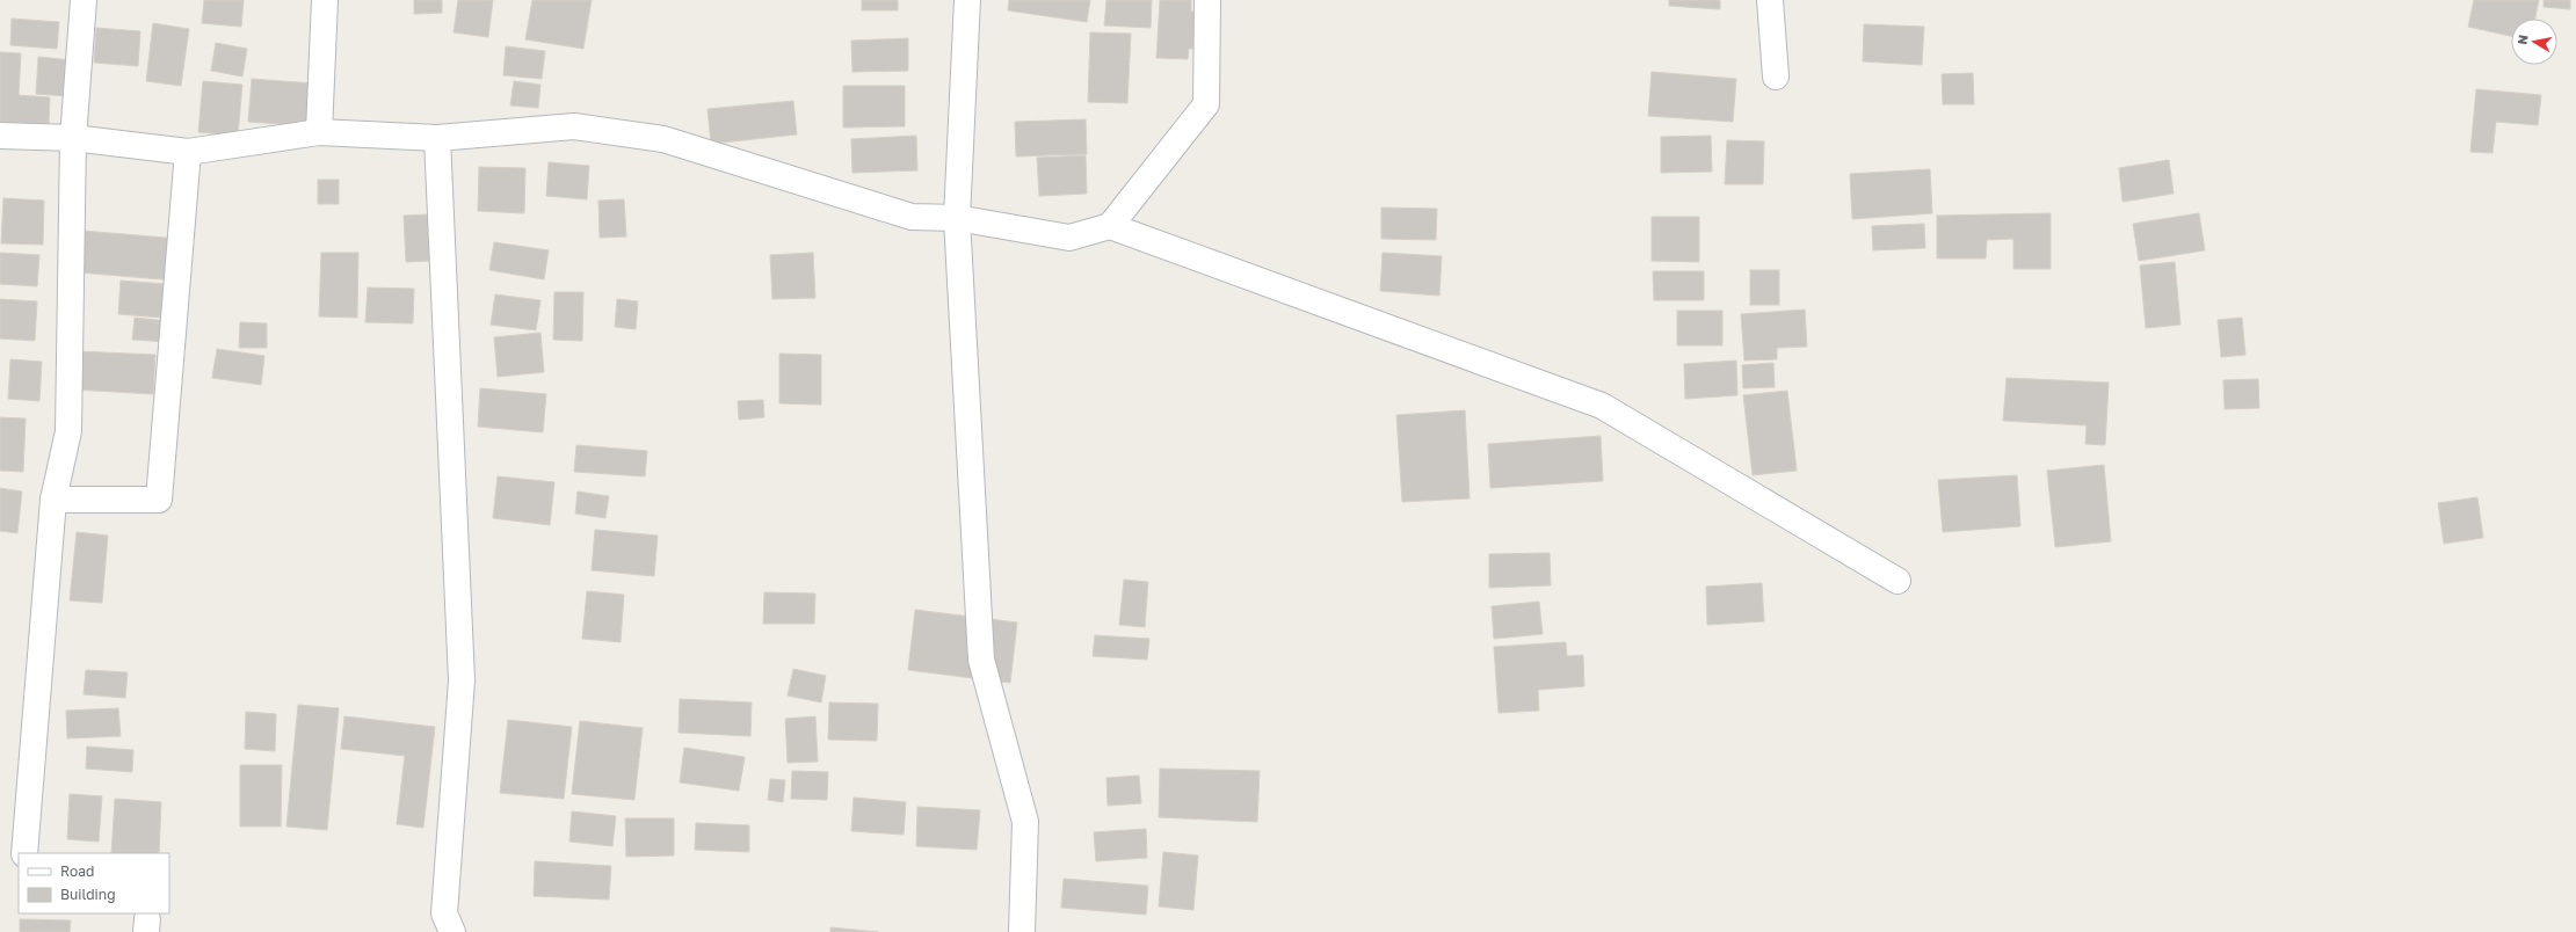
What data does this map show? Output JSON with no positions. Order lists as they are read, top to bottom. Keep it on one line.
{"legend":["Road","Building"],"north":"left"}
